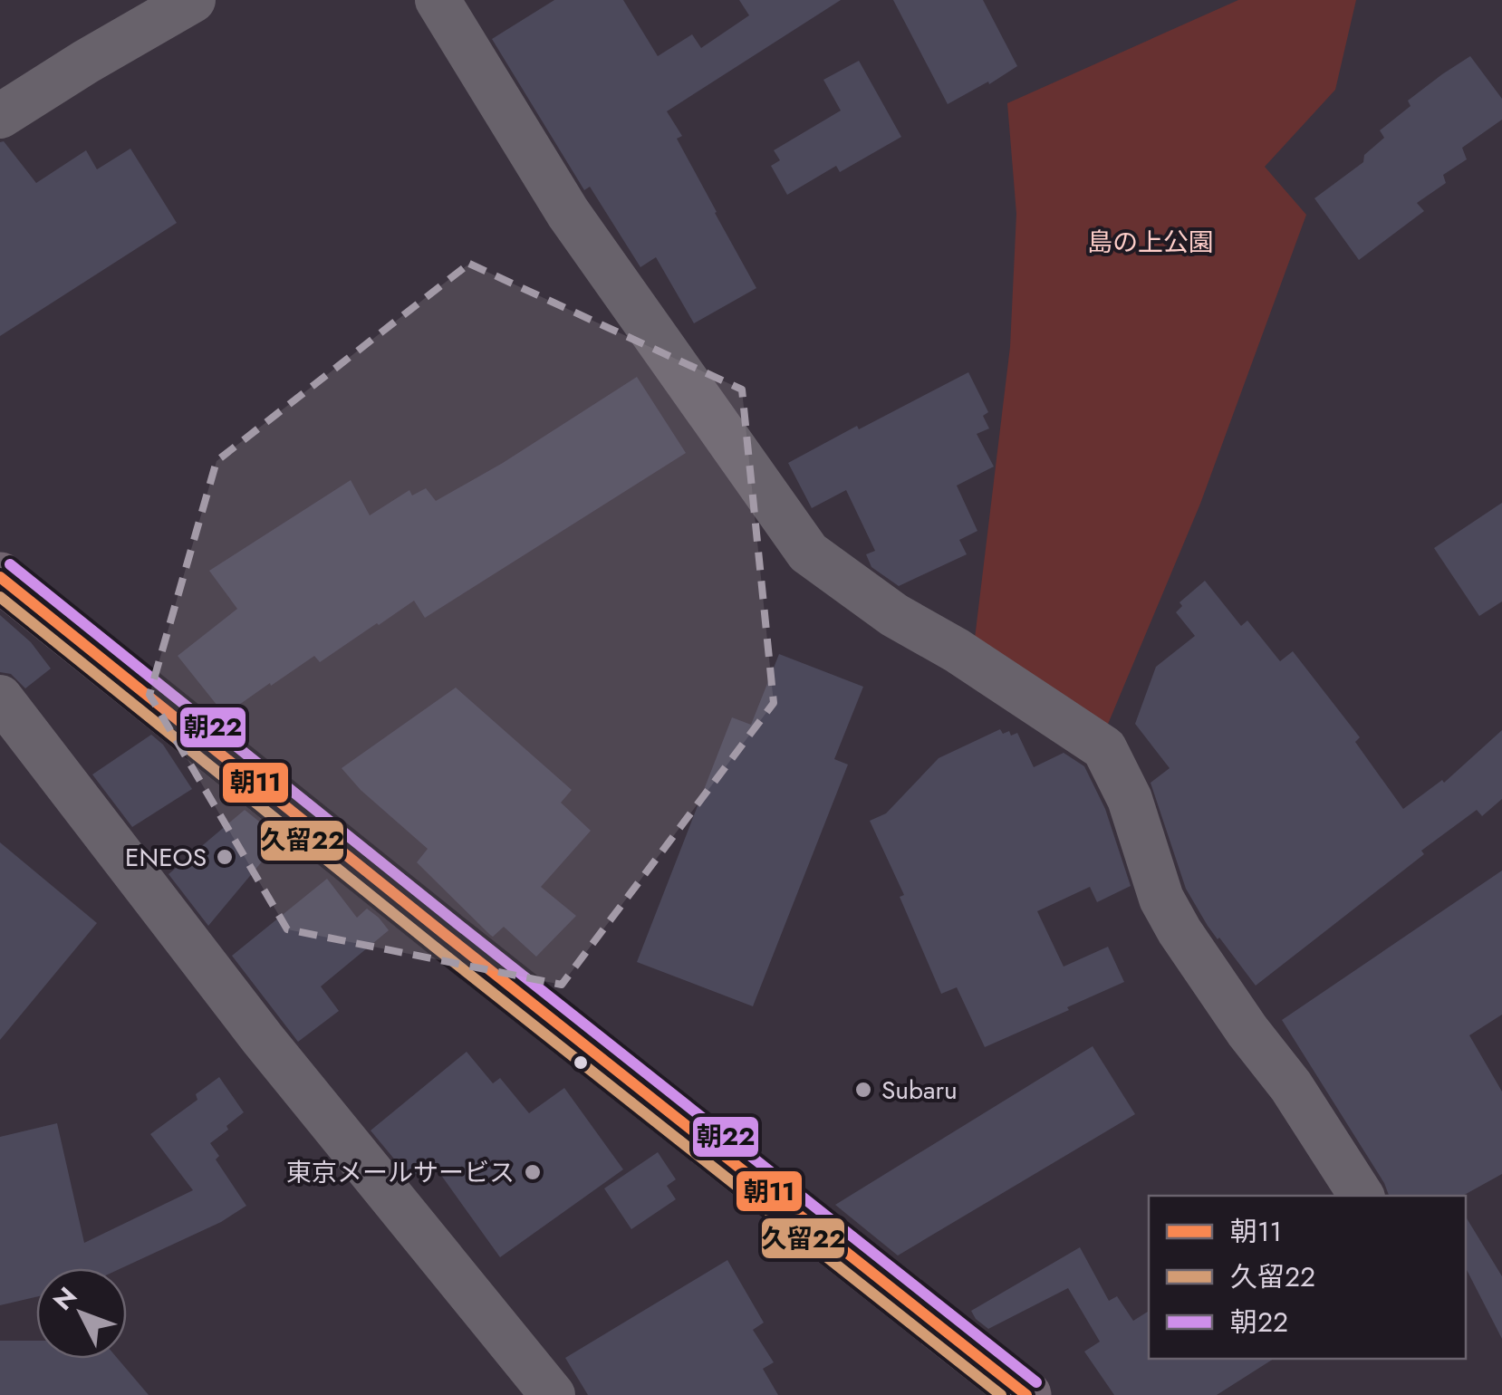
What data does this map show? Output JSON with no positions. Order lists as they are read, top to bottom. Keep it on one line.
{"parks":["島の上公園"],"places":["ENEOS","Subaru","東京メールサービス"],"lines":["transit line 朝22","transit line 朝11","transit line 久留22"],"legend":["朝11","久留22","朝22"],"north":"top left"}
